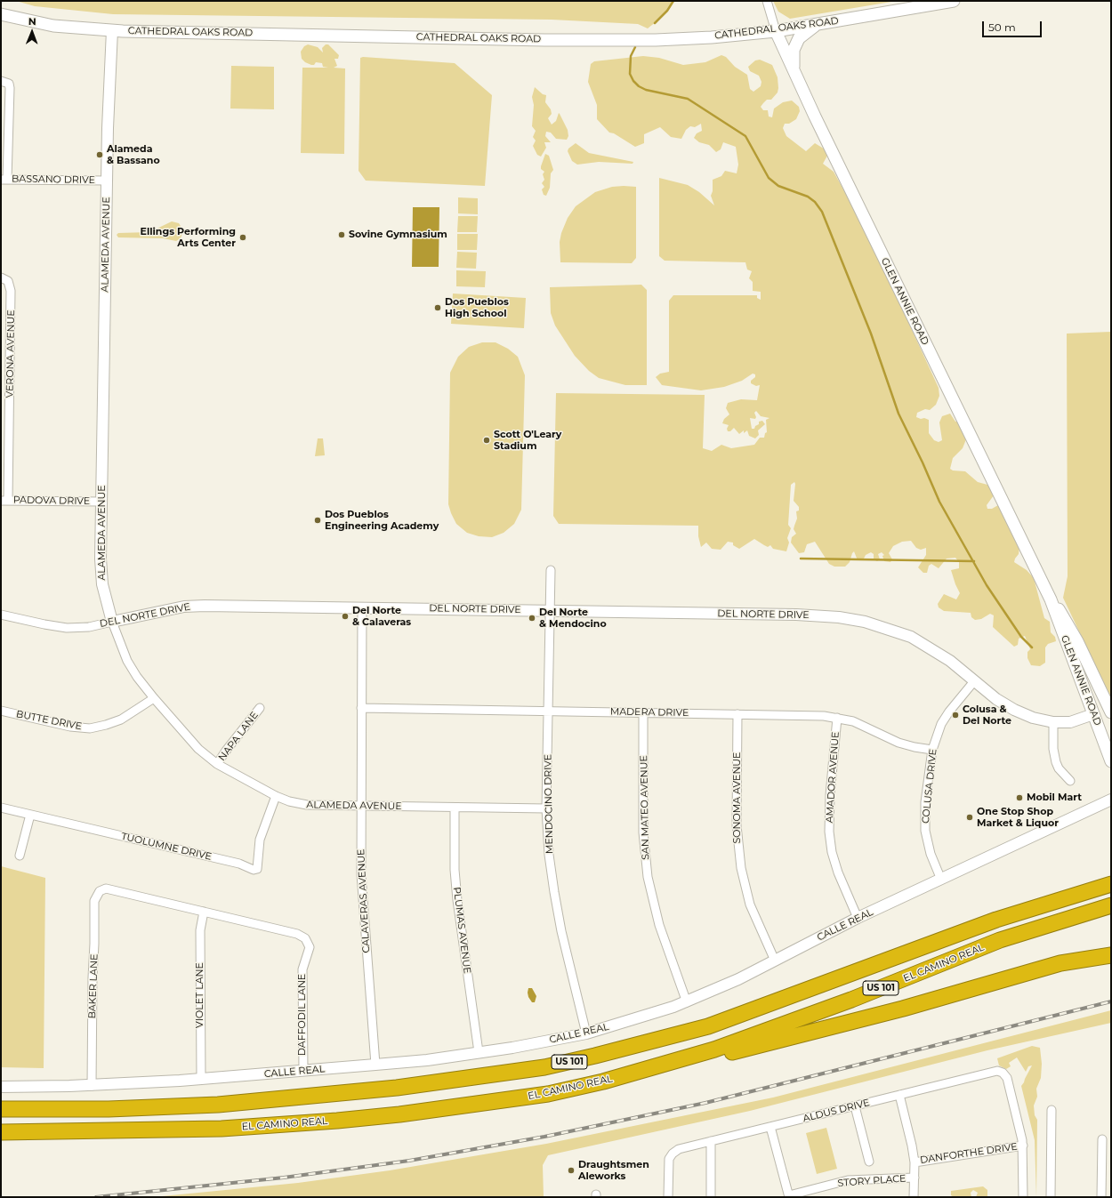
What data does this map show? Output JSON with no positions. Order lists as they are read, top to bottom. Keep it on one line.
{"streets":{"highway":["EL CAMINO REAL","US 101"],"main road":["CATHEDRAL OAKS ROAD","GLEN ANNIE ROAD"],"street":["BASSANO DRIVE","ALAMEDA AVENUE","VERONA AVENUE","PADOVA DRIVE","DEL NORTE DRIVE","MADERA DRIVE","BUTTE DRIVE","NAPA LANE","AMADOR AVENUE","COLUSA DRIVE","SONOMA AVENUE","MENDOCINO DRIVE","SAN MATEO AVENUE","TUOLUMNE DRIVE","CALAVERAS AVENUE","CALLE REAL","PLUMAS AVENUE","BAKER LANE","VIOLET LANE","DAFFODIL LANE","ALDUS DRIVE","DANFORTHE DRIVE","STORY PLACE"]},"crossings":[["CATHEDRAL OAKS ROAD","ALAMEDA AVENUE"],["CATHEDRAL OAKS ROAD","GLEN ANNIE ROAD"],["BASSANO DRIVE","ALAMEDA AVENUE"],["ALAMEDA AVENUE","PADOVA DRIVE"],["ALAMEDA AVENUE","DEL NORTE DRIVE"],["ALAMEDA AVENUE","BUTTE DRIVE"],["ALAMEDA AVENUE","NAPA LANE"],["ALAMEDA AVENUE","MENDOCINO DRIVE"],["ALAMEDA AVENUE","TUOLUMNE DRIVE"],["ALAMEDA AVENUE","CALAVERAS AVENUE"],["ALAMEDA AVENUE","PLUMAS AVENUE"],["GLEN ANNIE ROAD","DEL NORTE DRIVE"],["VERONA AVENUE","PADOVA DRIVE"],["DEL NORTE DRIVE","COLUSA DRIVE"],["DEL NORTE DRIVE","MENDOCINO DRIVE"],["DEL NORTE DRIVE","CALAVERAS AVENUE"],["MADERA DRIVE","AMADOR AVENUE"],["MADERA DRIVE","COLUSA DRIVE"],["MADERA DRIVE","SONOMA AVENUE"],["MADERA DRIVE","MENDOCINO DRIVE"],["MADERA DRIVE","SAN MATEO AVENUE"],["MADERA DRIVE","CALAVERAS AVENUE"],["AMADOR AVENUE","CALLE REAL"],["COLUSA DRIVE","CALLE REAL"],["SONOMA AVENUE","CALLE REAL"],["MENDOCINO DRIVE","CALLE REAL"],["SAN MATEO AVENUE","CALLE REAL"],["CALAVERAS AVENUE","CALLE REAL"],["CALLE REAL","PLUMAS AVENUE"],["CALLE REAL","BAKER LANE"],["CALLE REAL","VIOLET LANE"],["CALLE REAL","DAFFODIL LANE"],["BAKER LANE","VIOLET LANE"],["BAKER LANE","DAFFODIL LANE"],["VIOLET LANE","DAFFODIL LANE"],["ALDUS DRIVE","DANFORTHE DRIVE"]],"places":["Alameda & Bassano","Sovine Gymnasium","Ellings Performing Arts Center","Dos Pueblos High School","Scott O'Leary Stadium","Dos Pueblos Engineering Academy","Del Norte & Calaveras","Del Norte & Mendocino","Colusa & Del Norte","Mobil Mart","One Stop Shop Market & Liquor","Draughtsmen Aleworks"],"scale_bar":"50 m","north":"top"}
